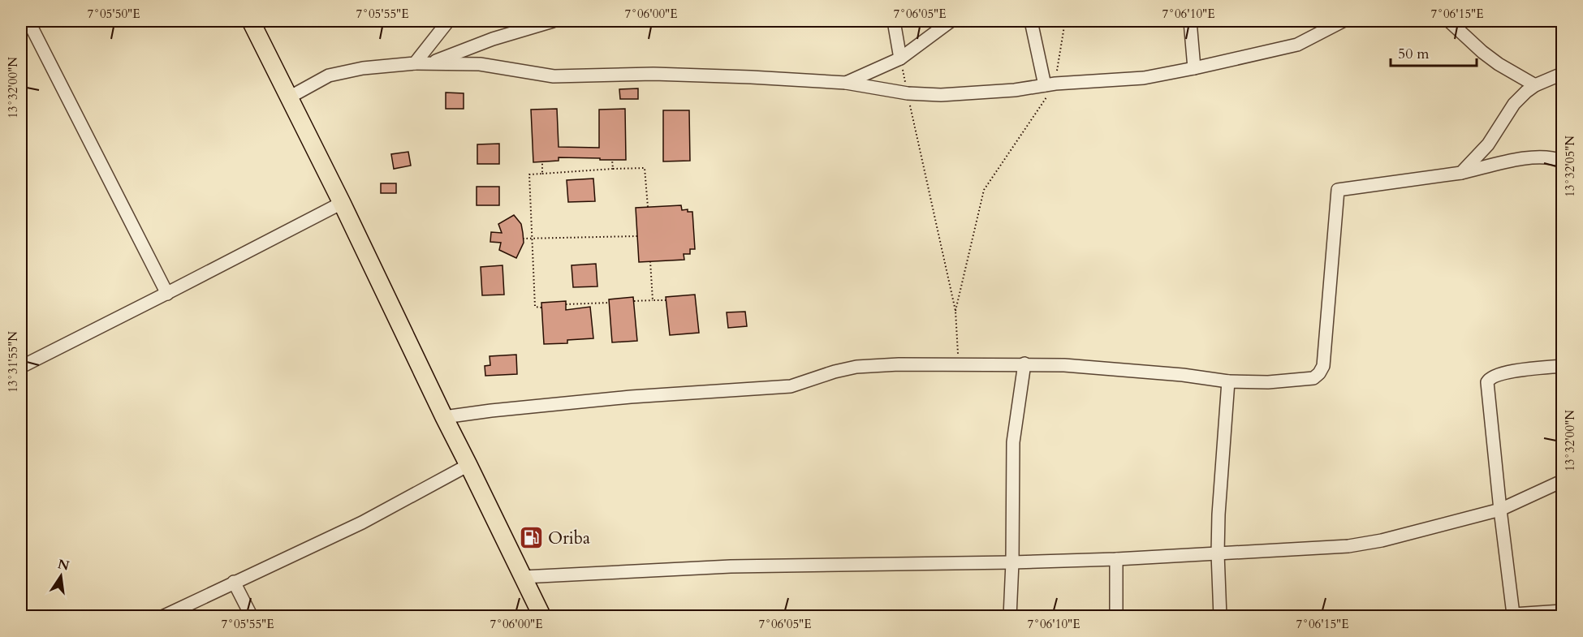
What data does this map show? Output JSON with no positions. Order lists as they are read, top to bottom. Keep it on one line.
{"places":{"fuel station":["Oriba"]},"scale_bar":"50 m","north":"top","coordinates":["7°05'50\"E","7°05'55\"E","7°06'00\"E","7°06'05\"E","7°06'10\"E","7°06'15\"E","13°32'00\"N","13°32'05\"N","13°31'55\"N"]}
